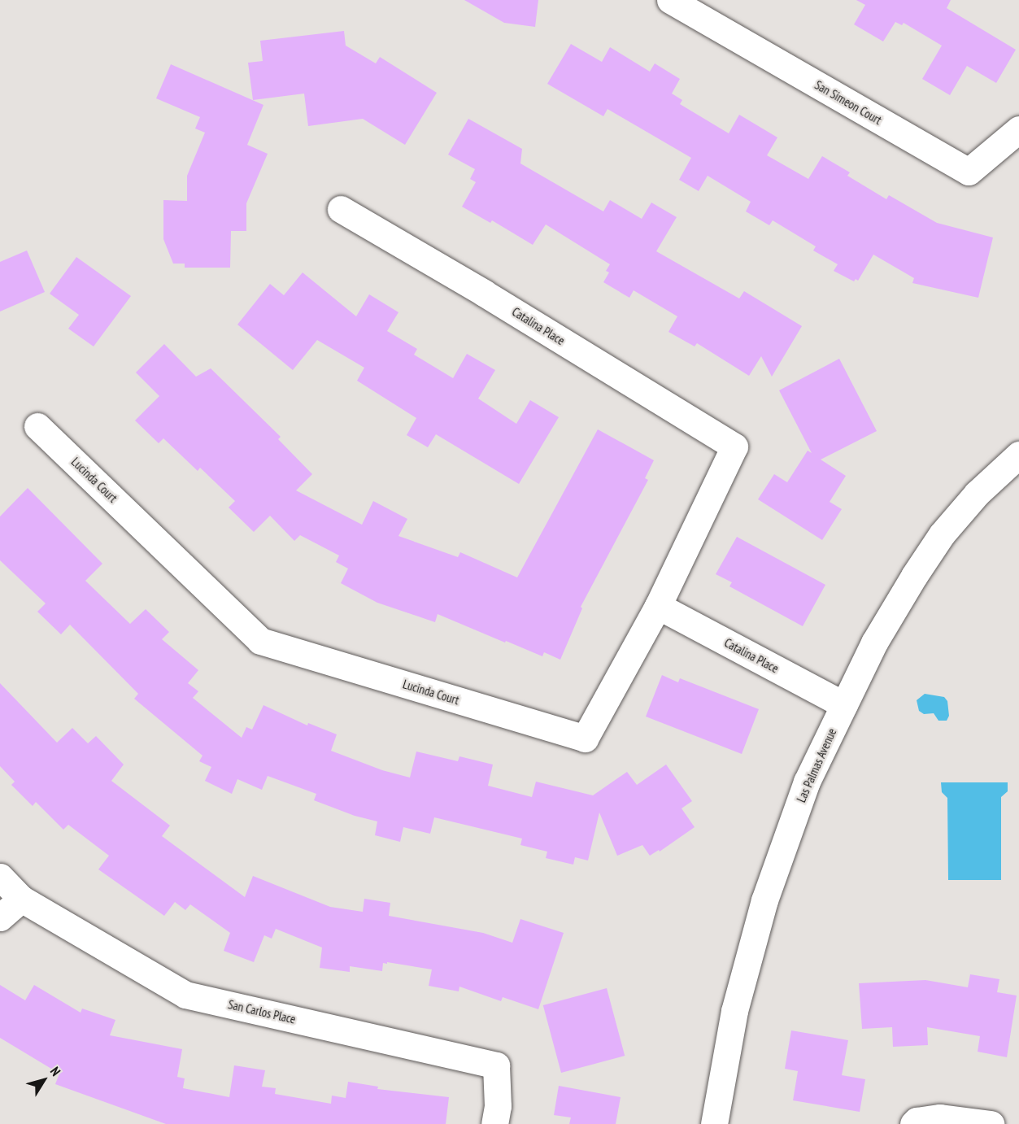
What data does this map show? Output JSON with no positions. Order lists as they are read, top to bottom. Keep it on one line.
{"streets":{"street":["San Simeon Court","Catalina Place","Lucinda Court","Las Palmas Avenue","San Carlos Place"]},"crossings":[["Catalina Place","Lucinda Court"],["Catalina Place","Las Palmas Avenue"]],"north":"top right"}
